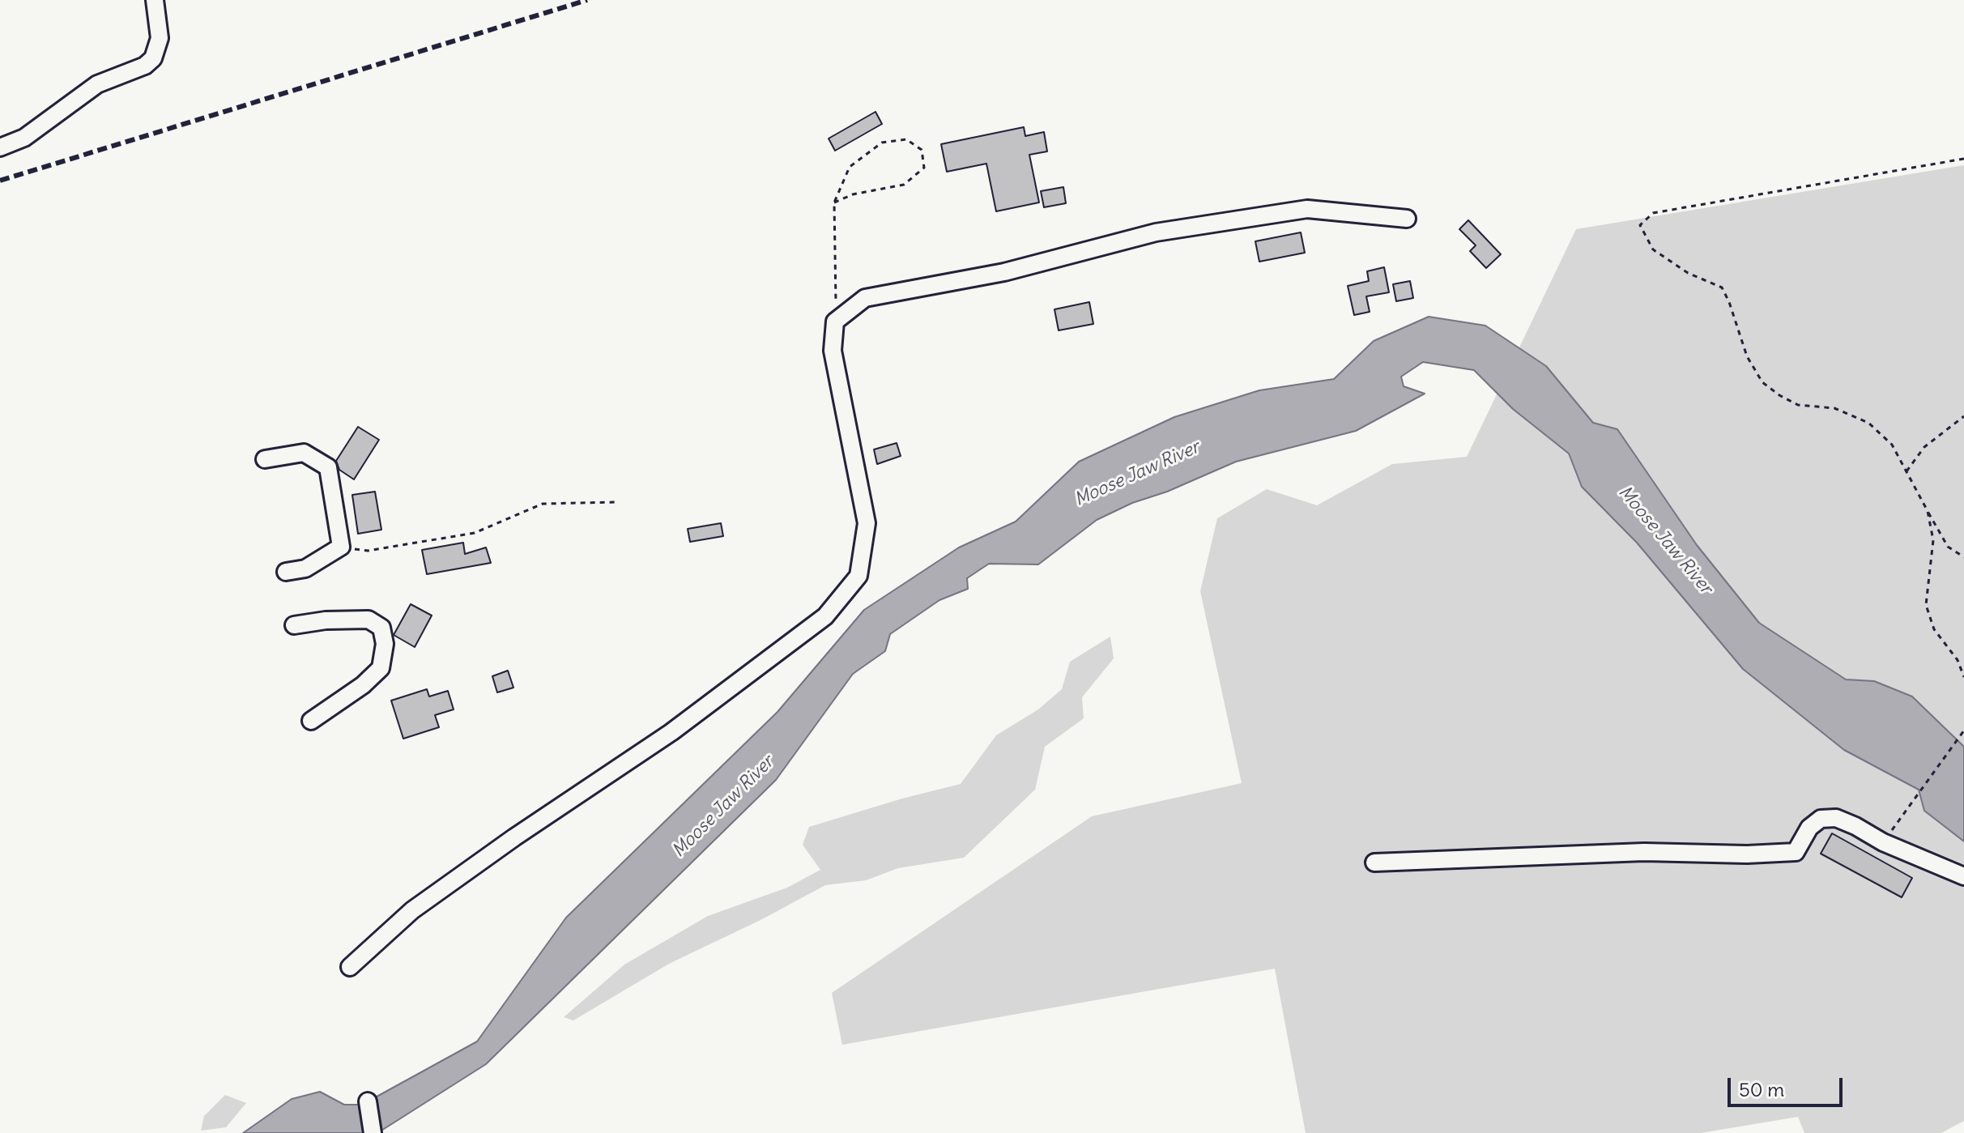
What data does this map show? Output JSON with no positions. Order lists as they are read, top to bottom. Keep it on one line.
{"water":["Moose Jaw River"],"scale_bar":"50 m"}
